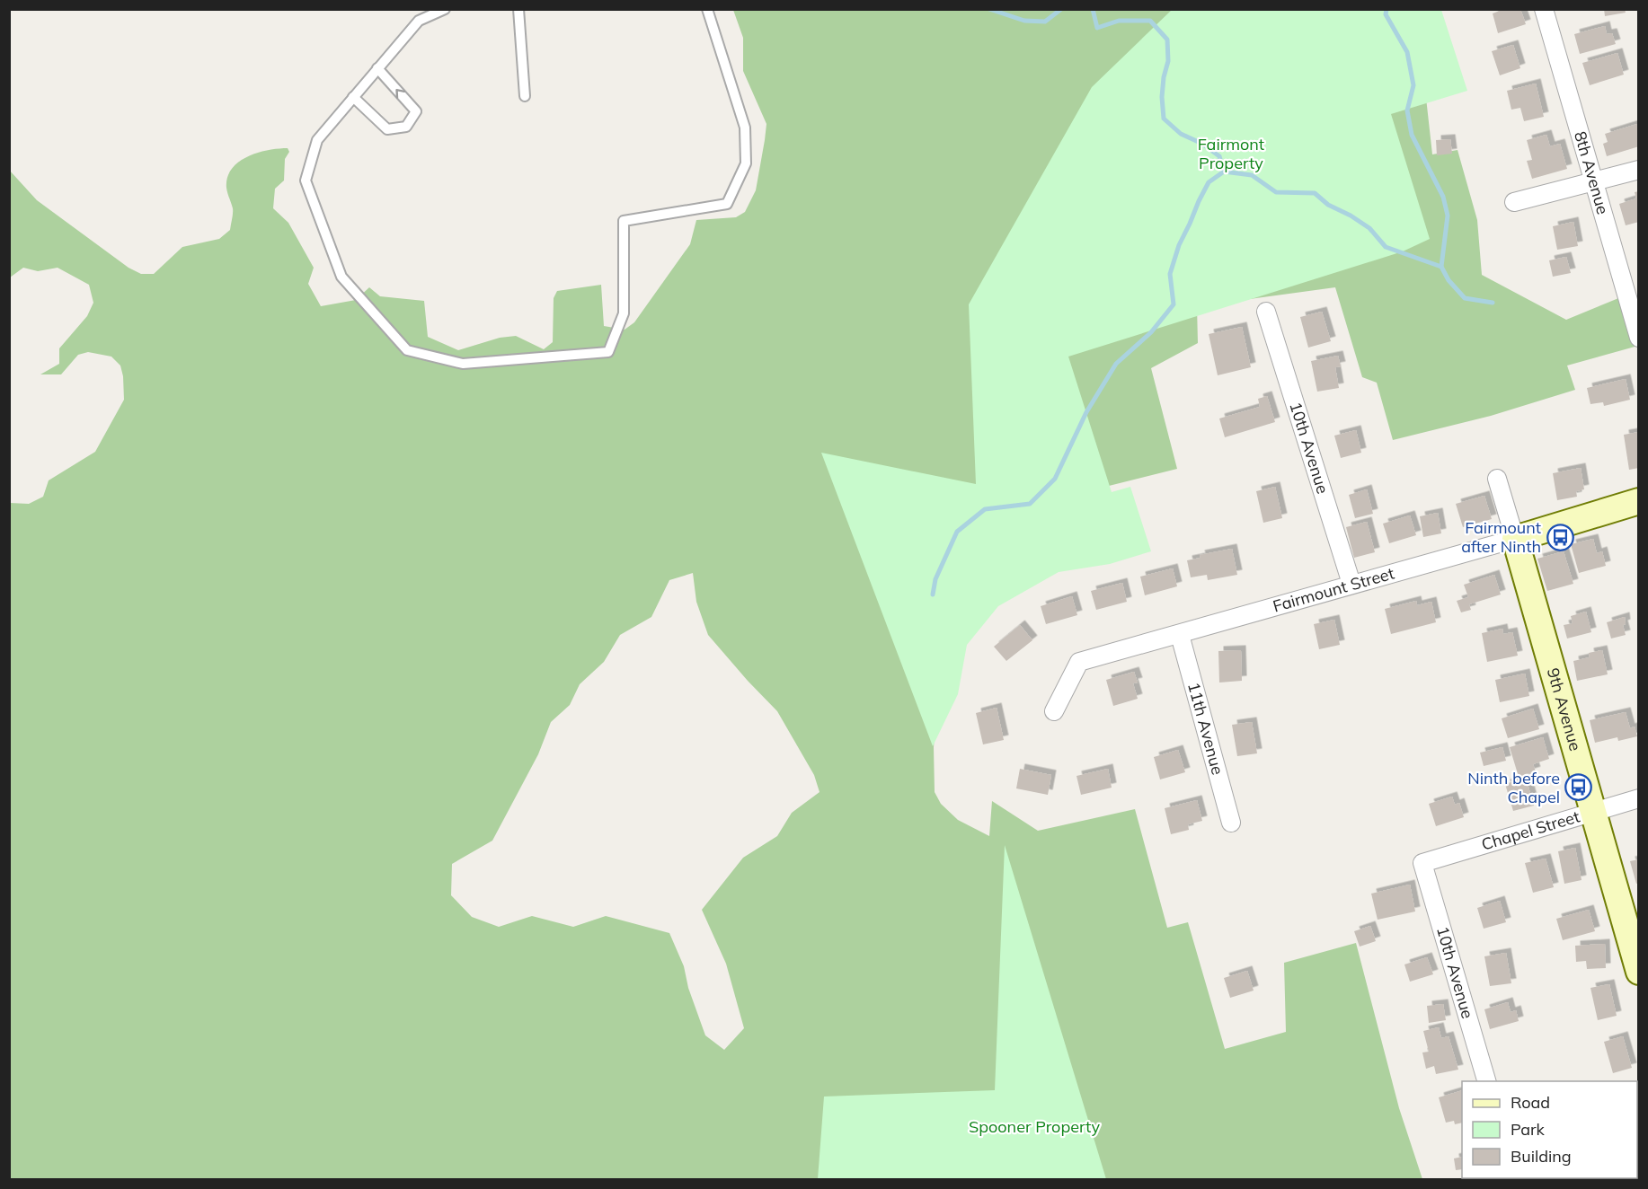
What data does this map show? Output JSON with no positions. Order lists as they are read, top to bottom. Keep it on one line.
{"streets":{"street":["8th Avenue","10th Avenue","Fairmount Street","9th Avenue","11th Avenue","Chapel Street"]},"crossings":[["10th Avenue","Fairmount Street"],["10th Avenue","Chapel Street"],["Fairmount Street","9th Avenue"],["Fairmount Street","11th Avenue"],["9th Avenue","Chapel Street"]],"parks":["Fairmont Property","Spooner Property"],"places":{"bus stop":["Fairmount after Ninth","Ninth before Chapel"]},"legend":["Road","Park","Building"]}
